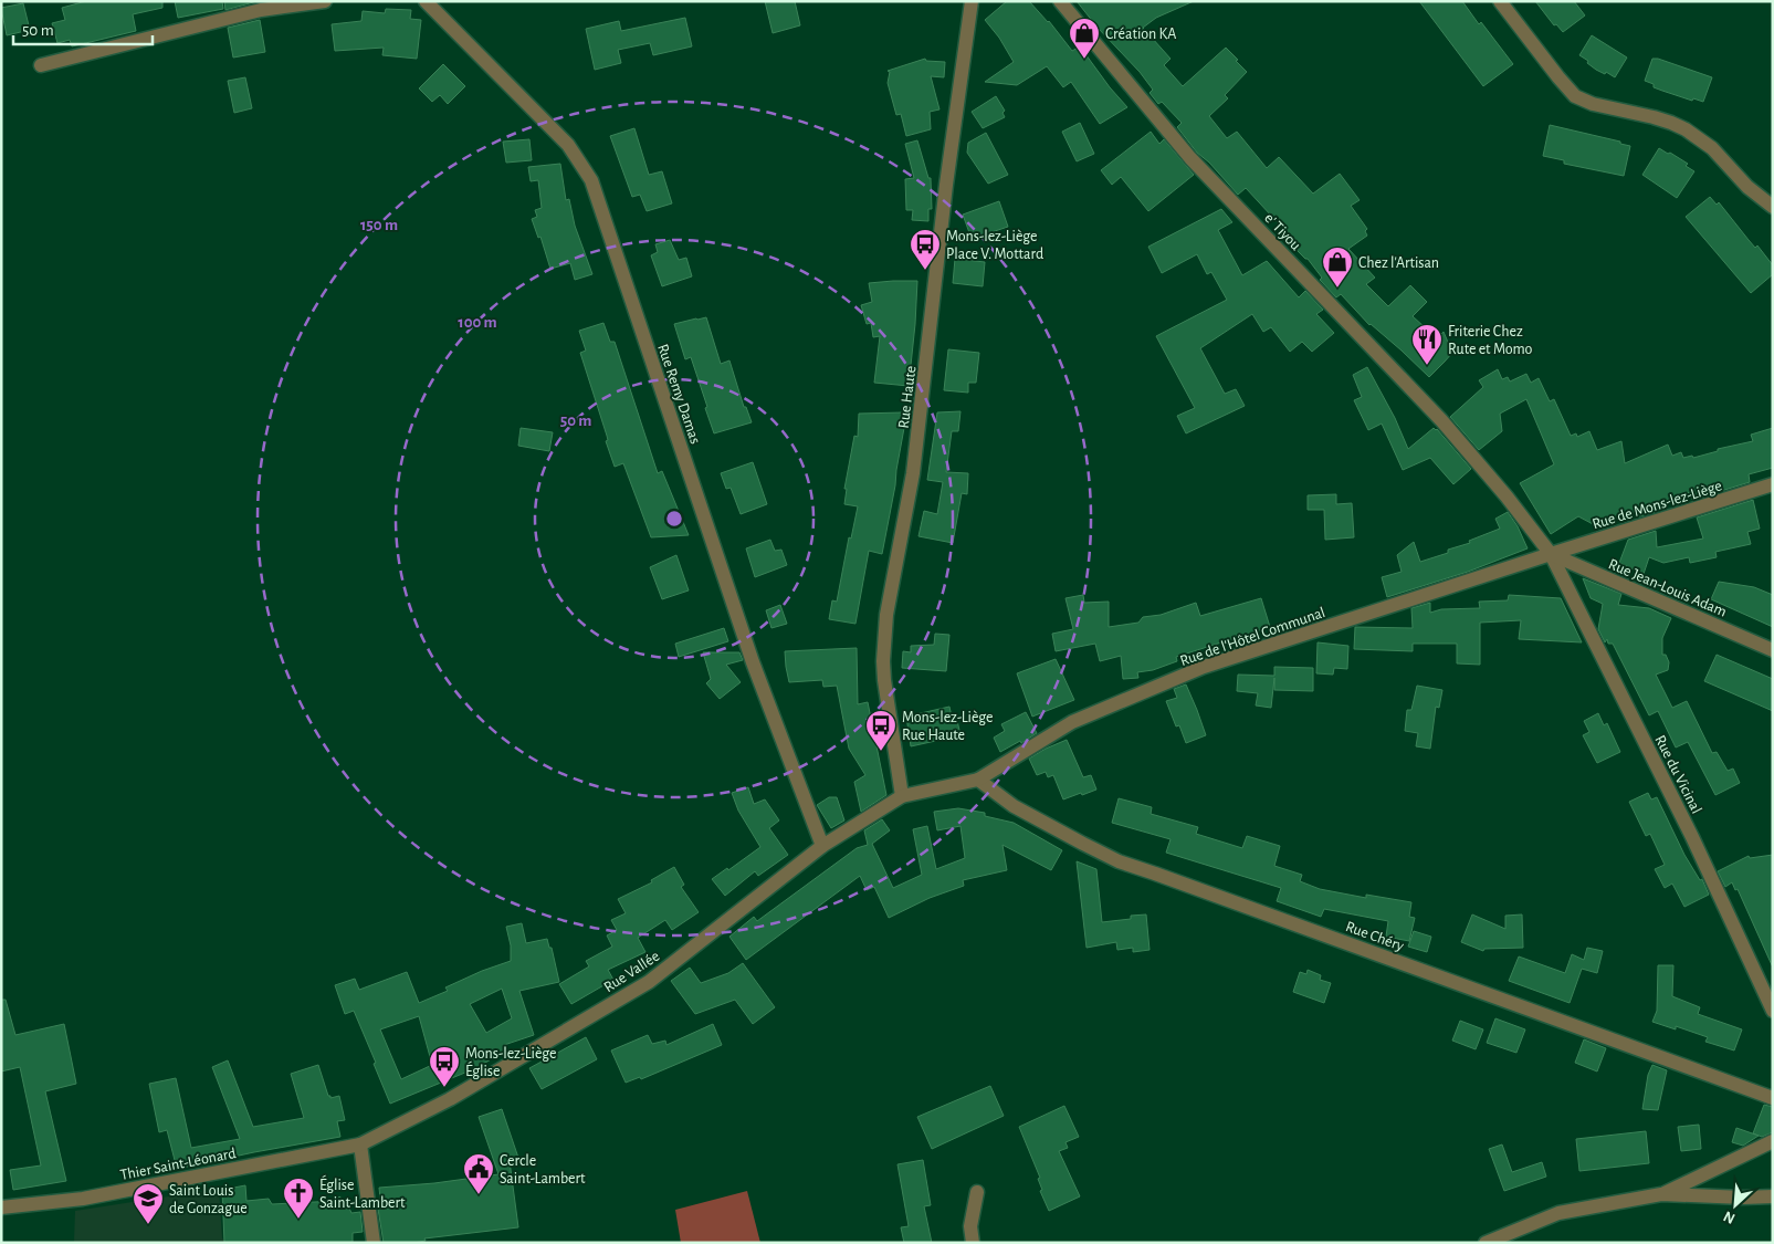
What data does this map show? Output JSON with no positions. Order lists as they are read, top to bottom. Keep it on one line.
{"streets":{"street":["e' Tiyou","Rue Remy Damas","Rue Haute","Rue de Mons-lez-Liège","Rue Jean-Louis Adam","Rue de l'Hôtel Communal","Rue du Vicinal","Rue Chéry","Rue Vallée","Thier Saint-Léonard"]},"crossings":[["e' Tiyou","Rue de Mons-lez-Liège"],["e' Tiyou","Rue Jean-Louis Adam"],["e' Tiyou","Rue de l'Hôtel Communal"],["e' Tiyou","Rue du Vicinal"],["Rue Remy Damas","Rue Vallée"],["Rue Haute","Rue de l'Hôtel Communal"],["Rue Haute","Rue Vallée"],["Rue de Mons-lez-Liège","Rue Jean-Louis Adam"],["Rue de Mons-lez-Liège","Rue de l'Hôtel Communal"],["Rue de Mons-lez-Liège","Rue du Vicinal"],["Rue Jean-Louis Adam","Rue de l'Hôtel Communal"],["Rue Jean-Louis Adam","Rue du Vicinal"],["Rue de l'Hôtel Communal","Rue du Vicinal"],["Rue de l'Hôtel Communal","Rue Chéry"],["Rue de l'Hôtel Communal","Rue Vallée"],["Rue Vallée","Thier Saint-Léonard"]],"places":{"shop":["Création KA","Chez l'Artisan"],"bus stop":["Mons-lez-Liège Place V. Mottard","Mons-lez-Liège Rue Haute","Mons-lez-Liège Église"],"restaurant":["Friterie Chez Rute et Momo"],"public building":["Cercle Saint-Lambert"],"church":["Église Saint-Lambert"],"school or university":["Saint Louis de Gonzague"]},"scale_bar":"50 m","north":"bottom left","rings":["150 m","100 m","50 m"]}
